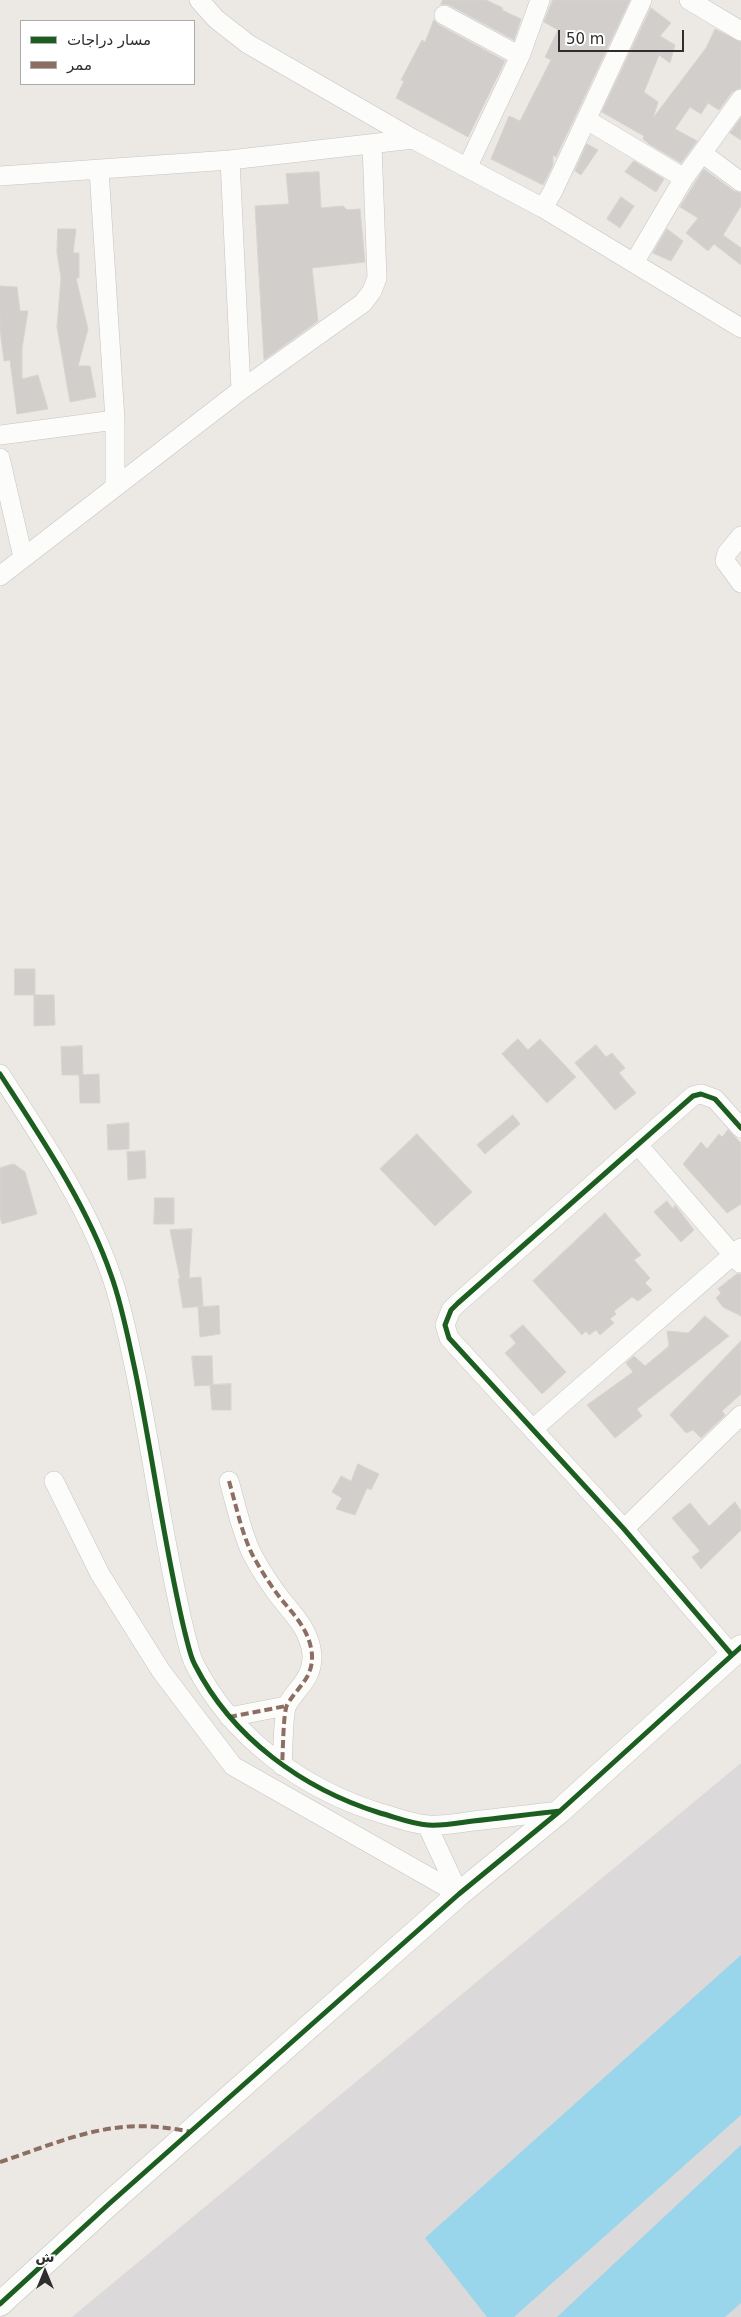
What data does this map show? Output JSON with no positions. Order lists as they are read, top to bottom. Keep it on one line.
{"legend":["مسار دراجات","ممر"],"scale_bar":"50 m","north":"top"}
